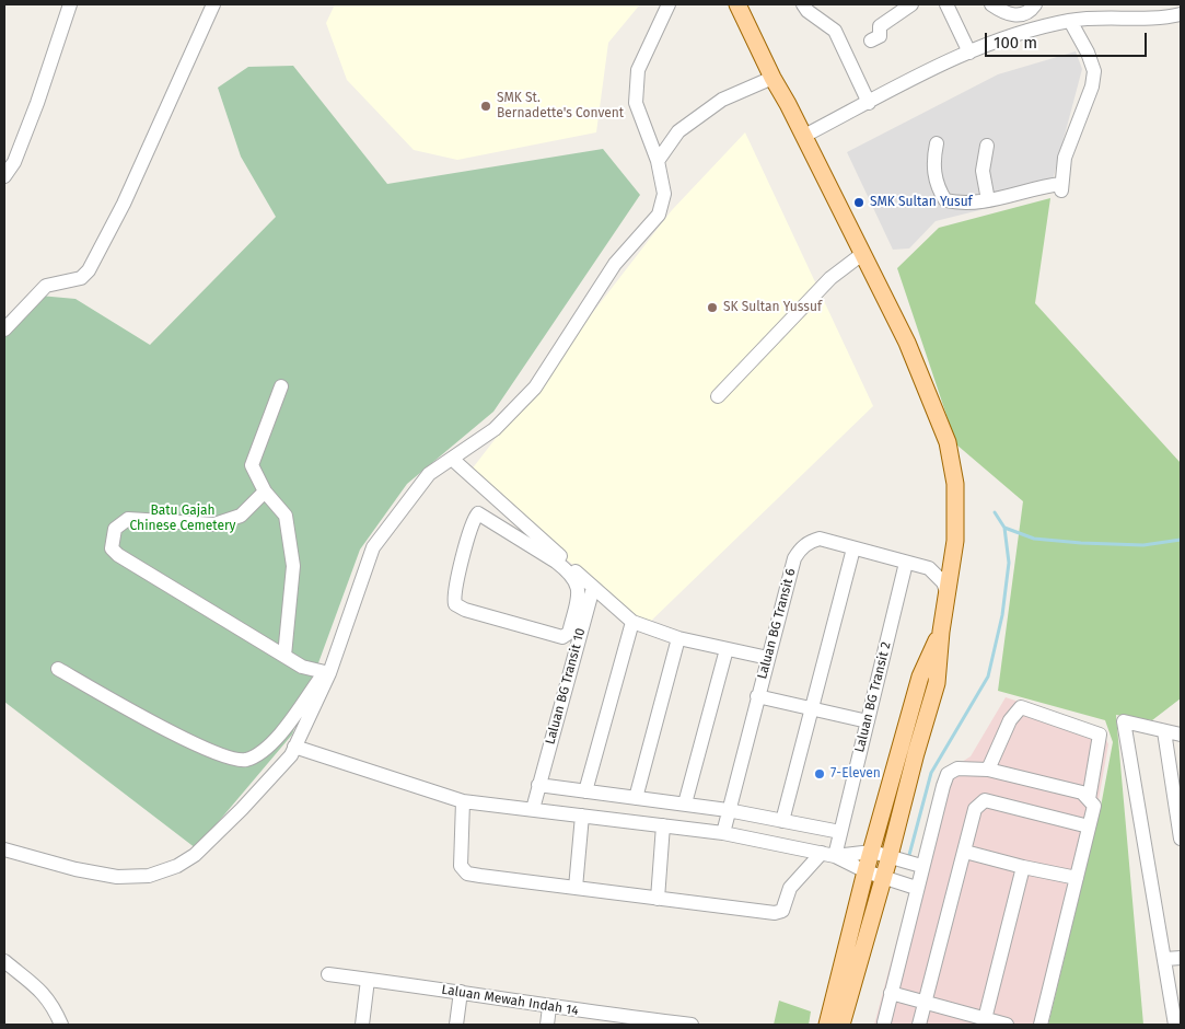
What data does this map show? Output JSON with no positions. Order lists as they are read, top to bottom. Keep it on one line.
{"streets":{"street":["Laluan BG Transit 6","Laluan BG Transit 10","Laluan BG Transit 2","Laluan Mewah Indah 14"]},"crossings":[["Laluan BG Transit 6","Laluan BG Transit 2"]],"parks":["Batu Gajah Chinese Cemetery"],"places":["SMK St. Bernadette's Convent","SMK Sultan Yusuf","SK Sultan Yussuf","7-Eleven"],"scale_bar":"100 m"}
